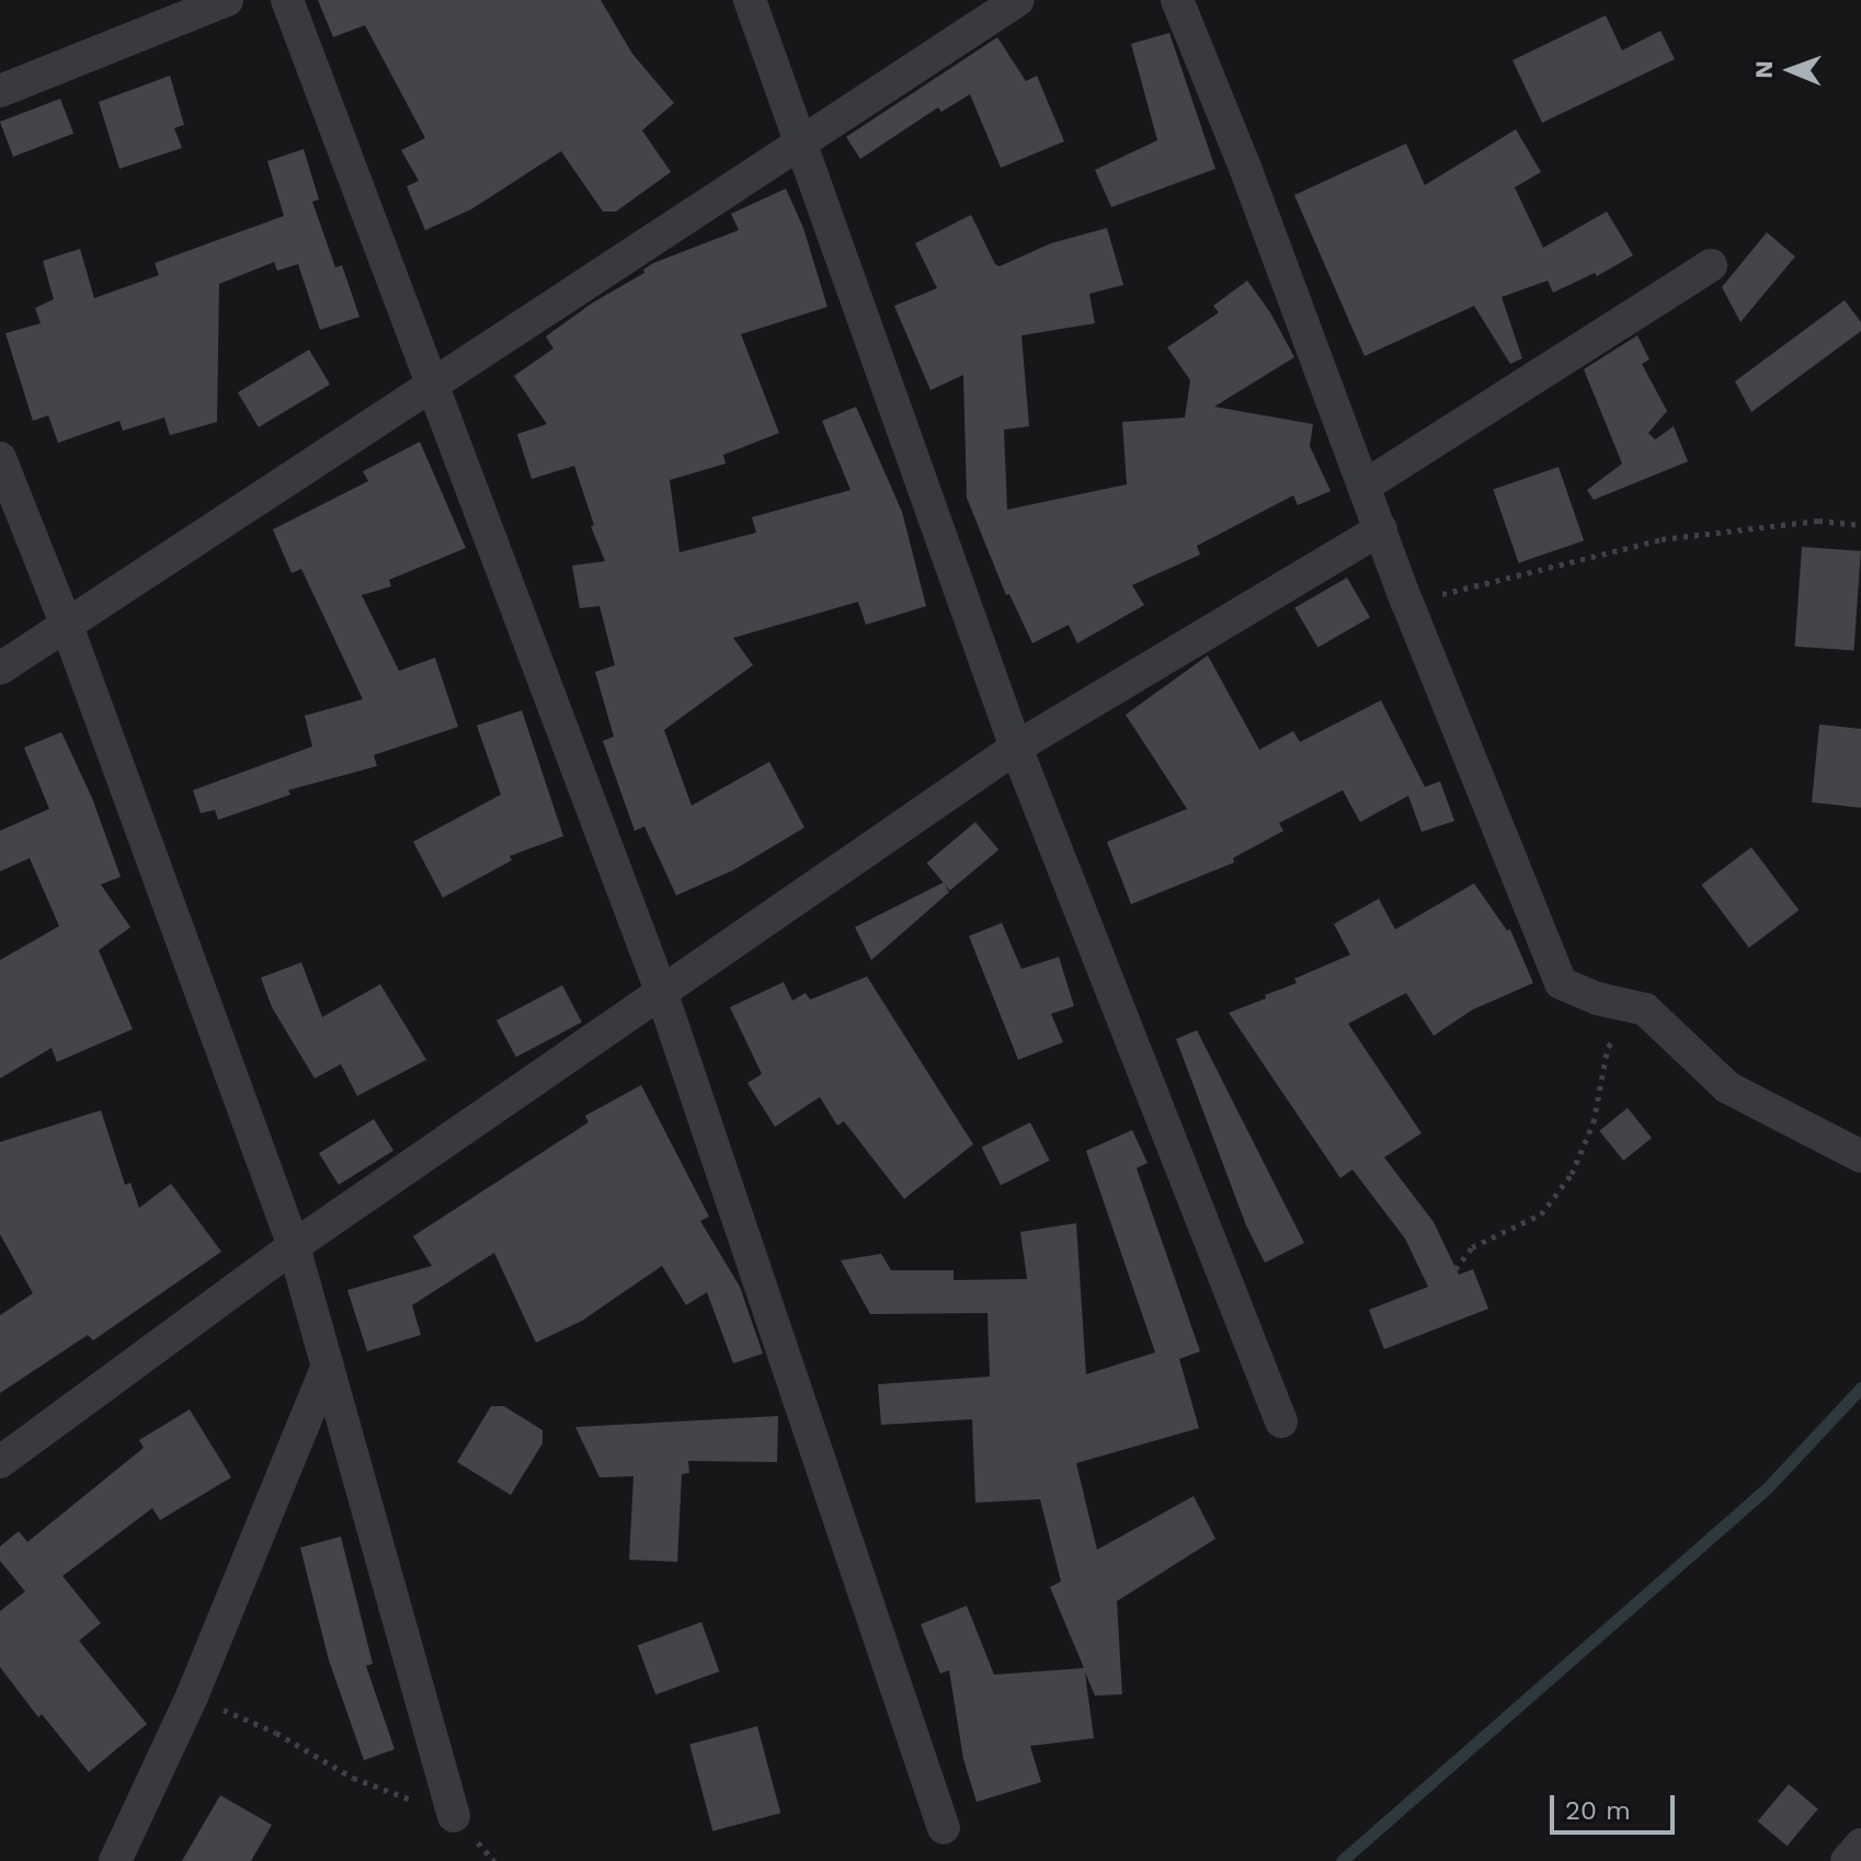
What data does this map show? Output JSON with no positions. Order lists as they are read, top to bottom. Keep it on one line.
{"scale_bar":"20 m","north":"left"}
